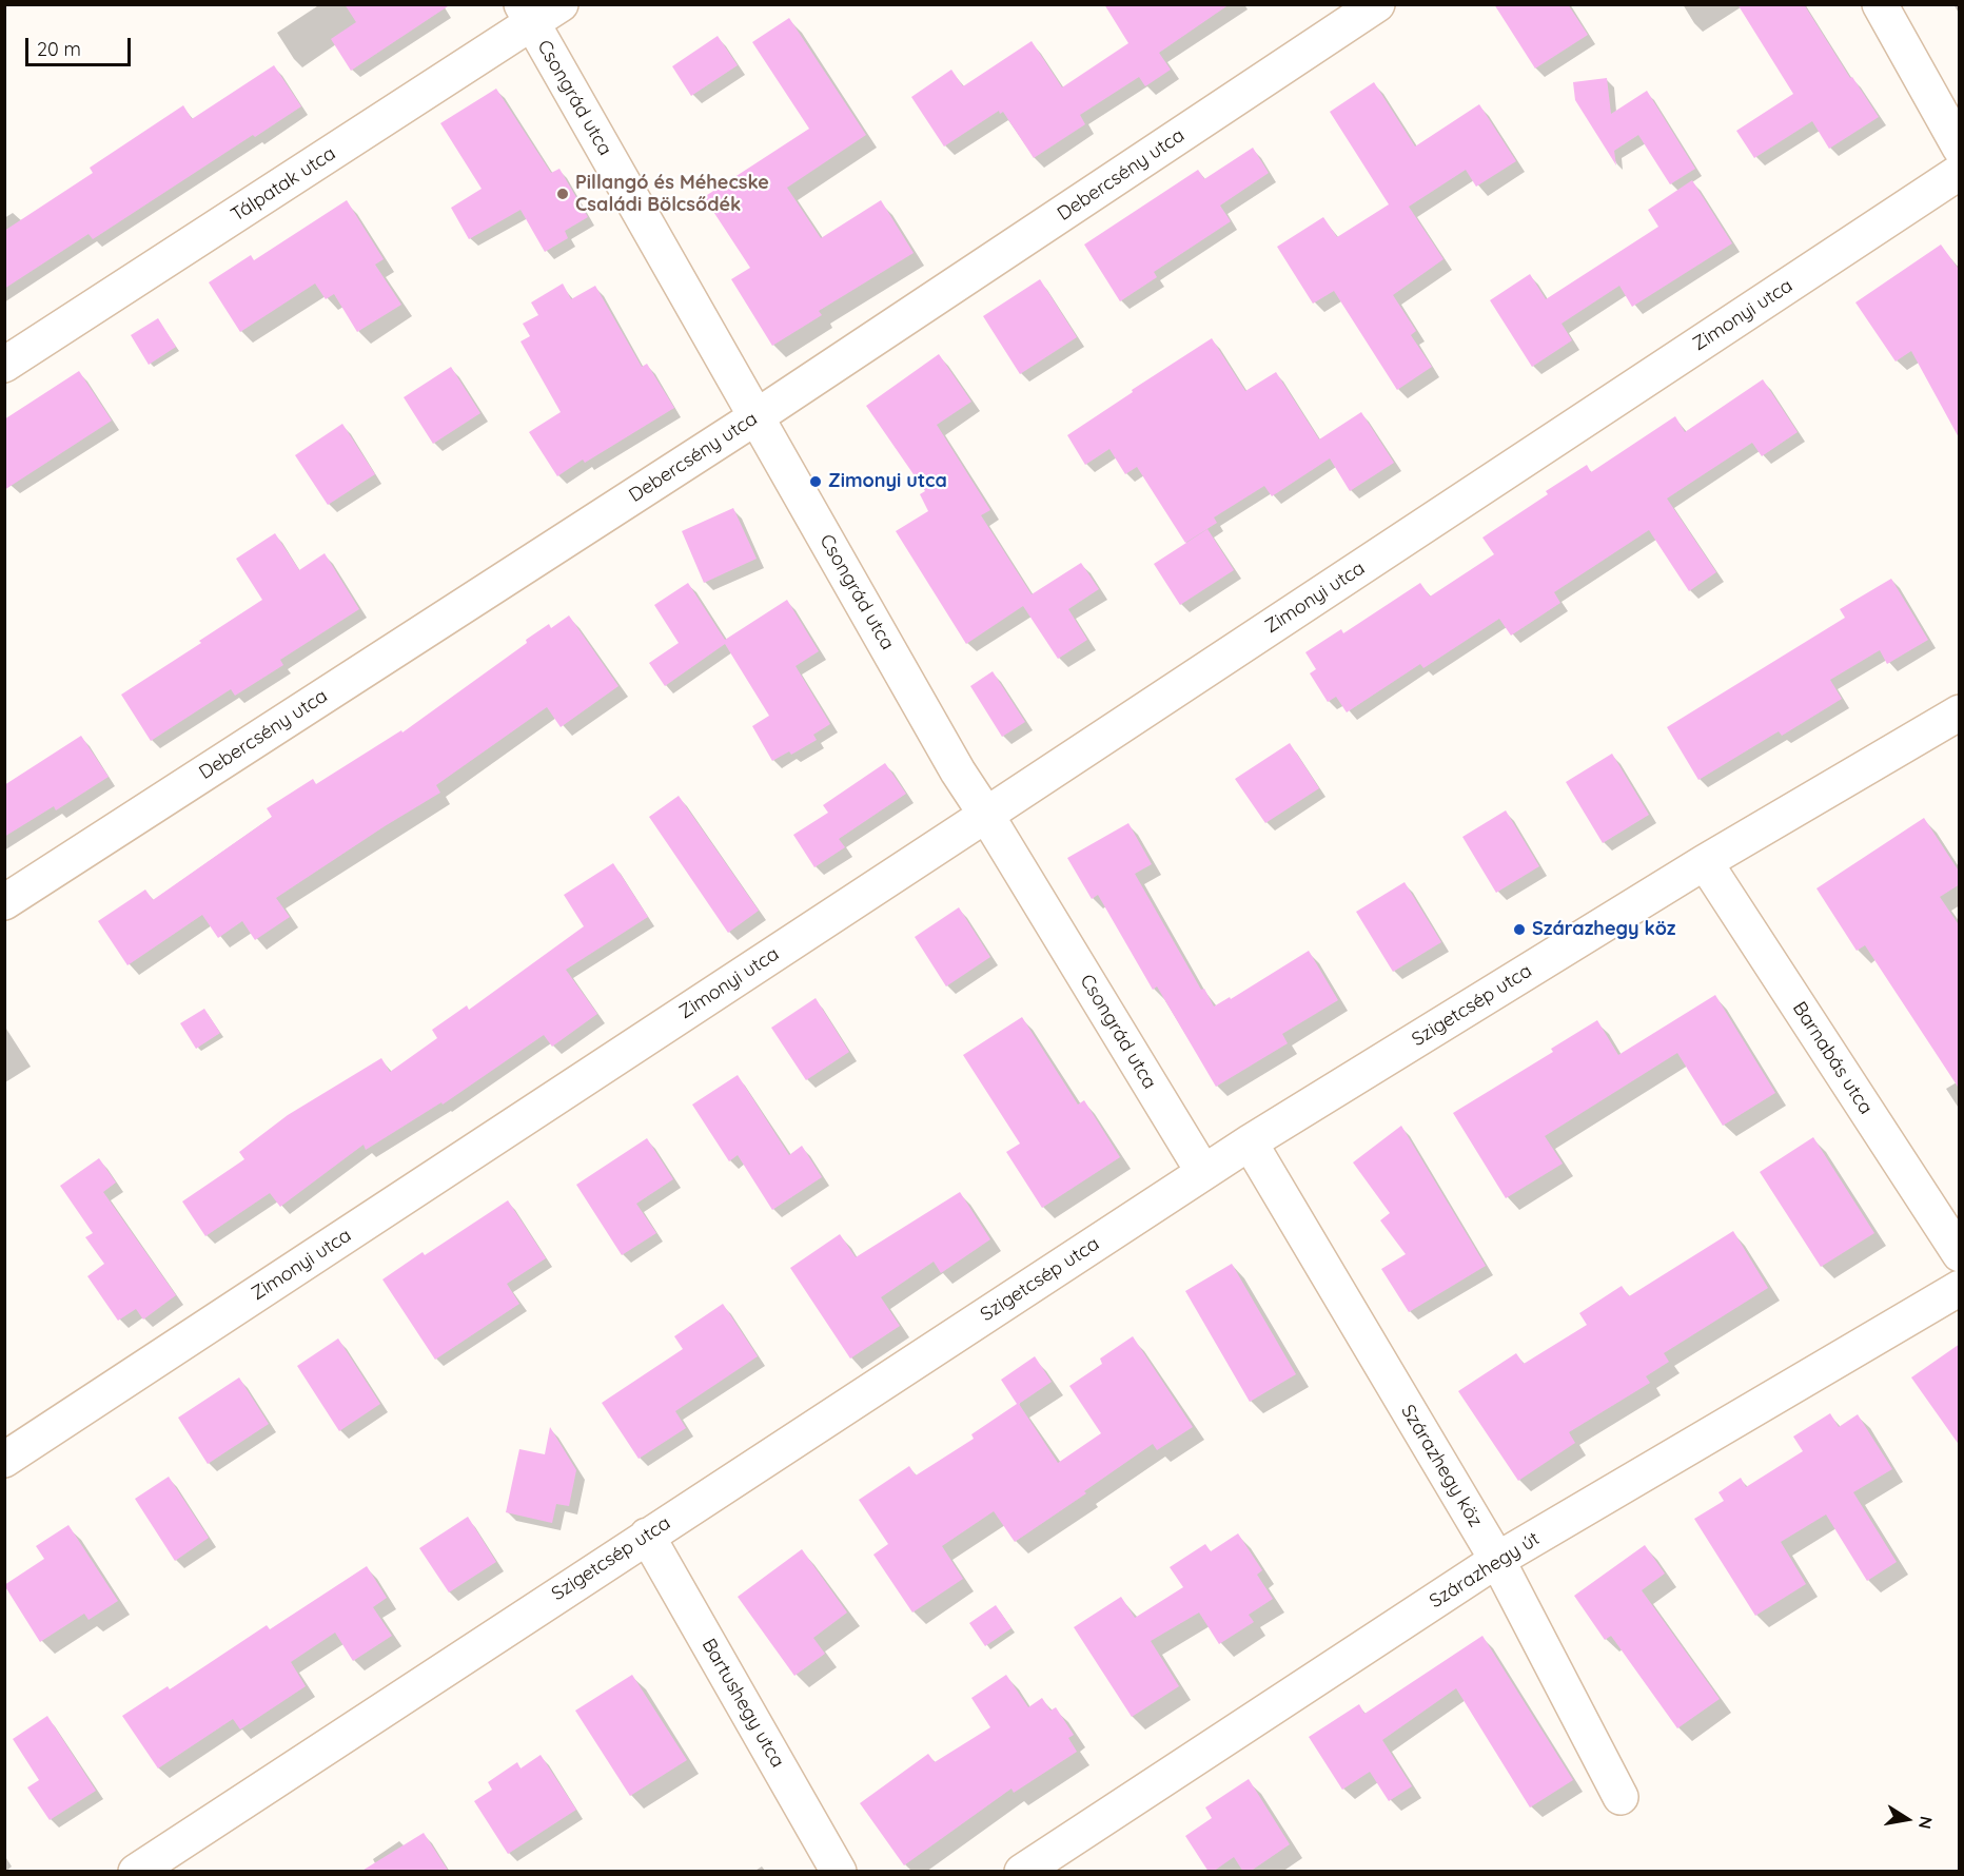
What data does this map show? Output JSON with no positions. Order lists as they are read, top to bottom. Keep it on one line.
{"streets":{"street":["Csongrád utca","Debercsény utca","Tálpatak utca","Zimonyi utca","Szigetcsép utca","Barnabás utca","Szárazhegy köz","Szárazhegy út","Bartushegy utca"]},"crossings":[["Csongrád utca","Debercsény utca"],["Csongrád utca","Tálpatak utca"],["Csongrád utca","Zimonyi utca"],["Csongrád utca","Szigetcsép utca"],["Szigetcsép utca","Barnabás utca"],["Szigetcsép utca","Szárazhegy köz"],["Szigetcsép utca","Bartushegy utca"],["Szárazhegy köz","Szárazhegy út"]],"places":["Pillangó és Méhecske Családi Bölcsődék","Zimonyi utca","Szárazhegy köz"],"scale_bar":"20 m","north":"right"}
